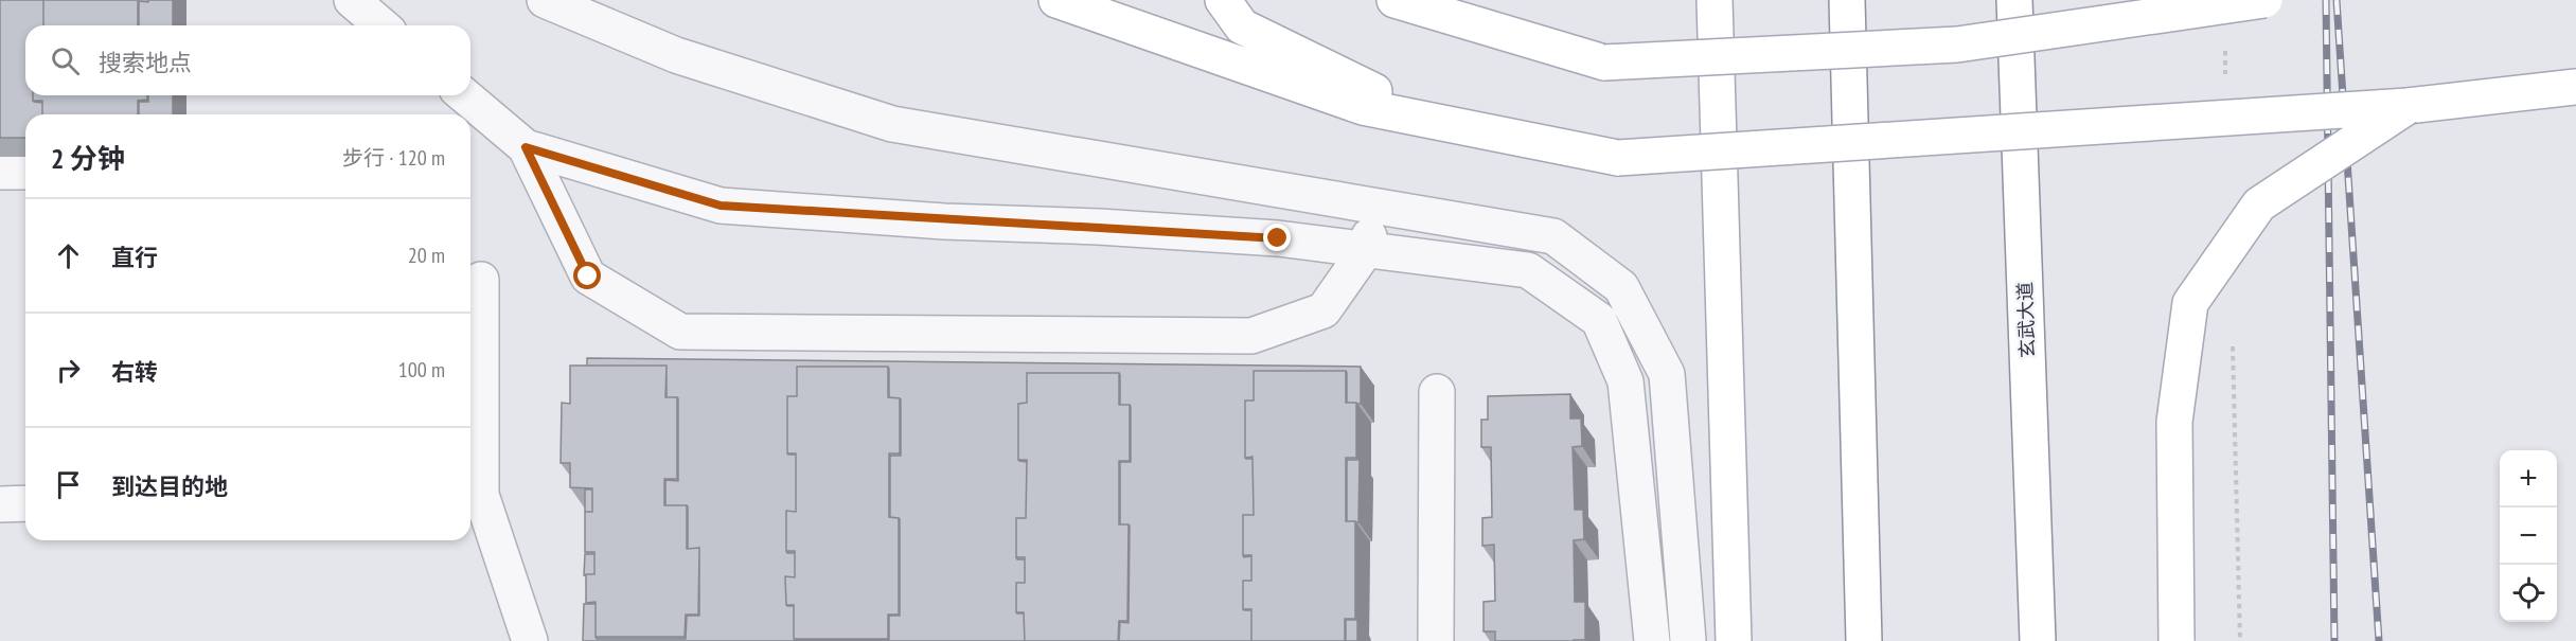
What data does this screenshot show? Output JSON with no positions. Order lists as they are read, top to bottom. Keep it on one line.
{"streets":{"main road":["玄武大道"]},"page":{"search":"搜索地点","heading":["2 分钟","步行 · 120 m"],"list":[["直行","20 m"],["右转","100 m"],"到达目的地"],"map_buttons":["+","−"]}}
